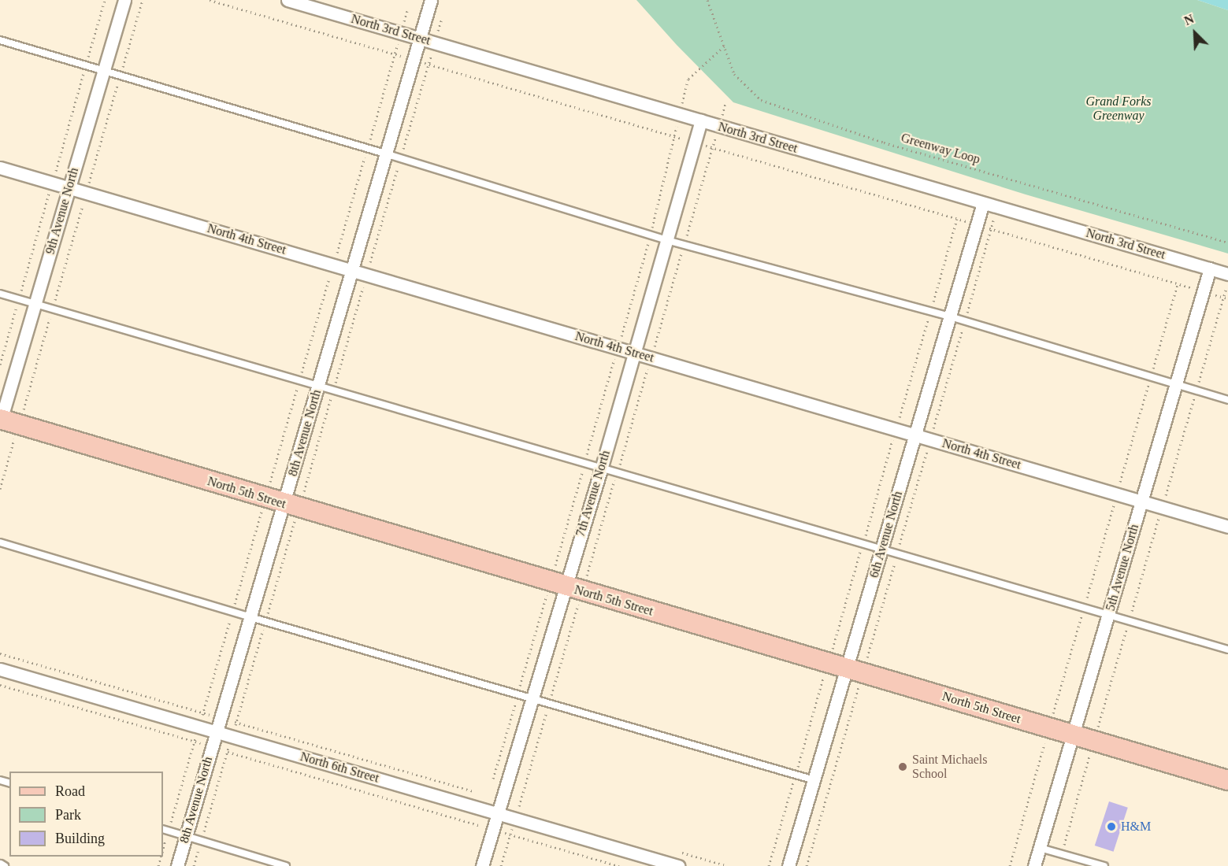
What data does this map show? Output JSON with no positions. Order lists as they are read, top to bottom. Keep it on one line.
{"streets":{"main road":["North 5th Street"],"street":["North 3rd Street","9th Avenue North","North 4th Street","8th Avenue North","7th Avenue North","6th Avenue North","5th Avenue North","North 6th Street"],"path":["Greenway Loop"]},"crossings":[["North 3rd Street","8th Avenue North"],["North 3rd Street","7th Avenue North"],["North 3rd Street","6th Avenue North"],["North 3rd Street","5th Avenue North"],["9th Avenue North","North 4th Street"],["9th Avenue North","North 5th Street"],["North 4th Street","8th Avenue North"],["North 4th Street","7th Avenue North"],["North 4th Street","6th Avenue North"],["North 4th Street","5th Avenue North"],["8th Avenue North","North 5th Street"],["8th Avenue North","North 6th Street"],["North 5th Street","7th Avenue North"],["North 5th Street","6th Avenue North"],["North 5th Street","5th Avenue North"],["7th Avenue North","North 6th Street"]],"parks":["Grand Forks Greenway"],"places":["Saint Michaels School","H&M"],"legend":["Road","Park","Building"],"north":"top left"}
